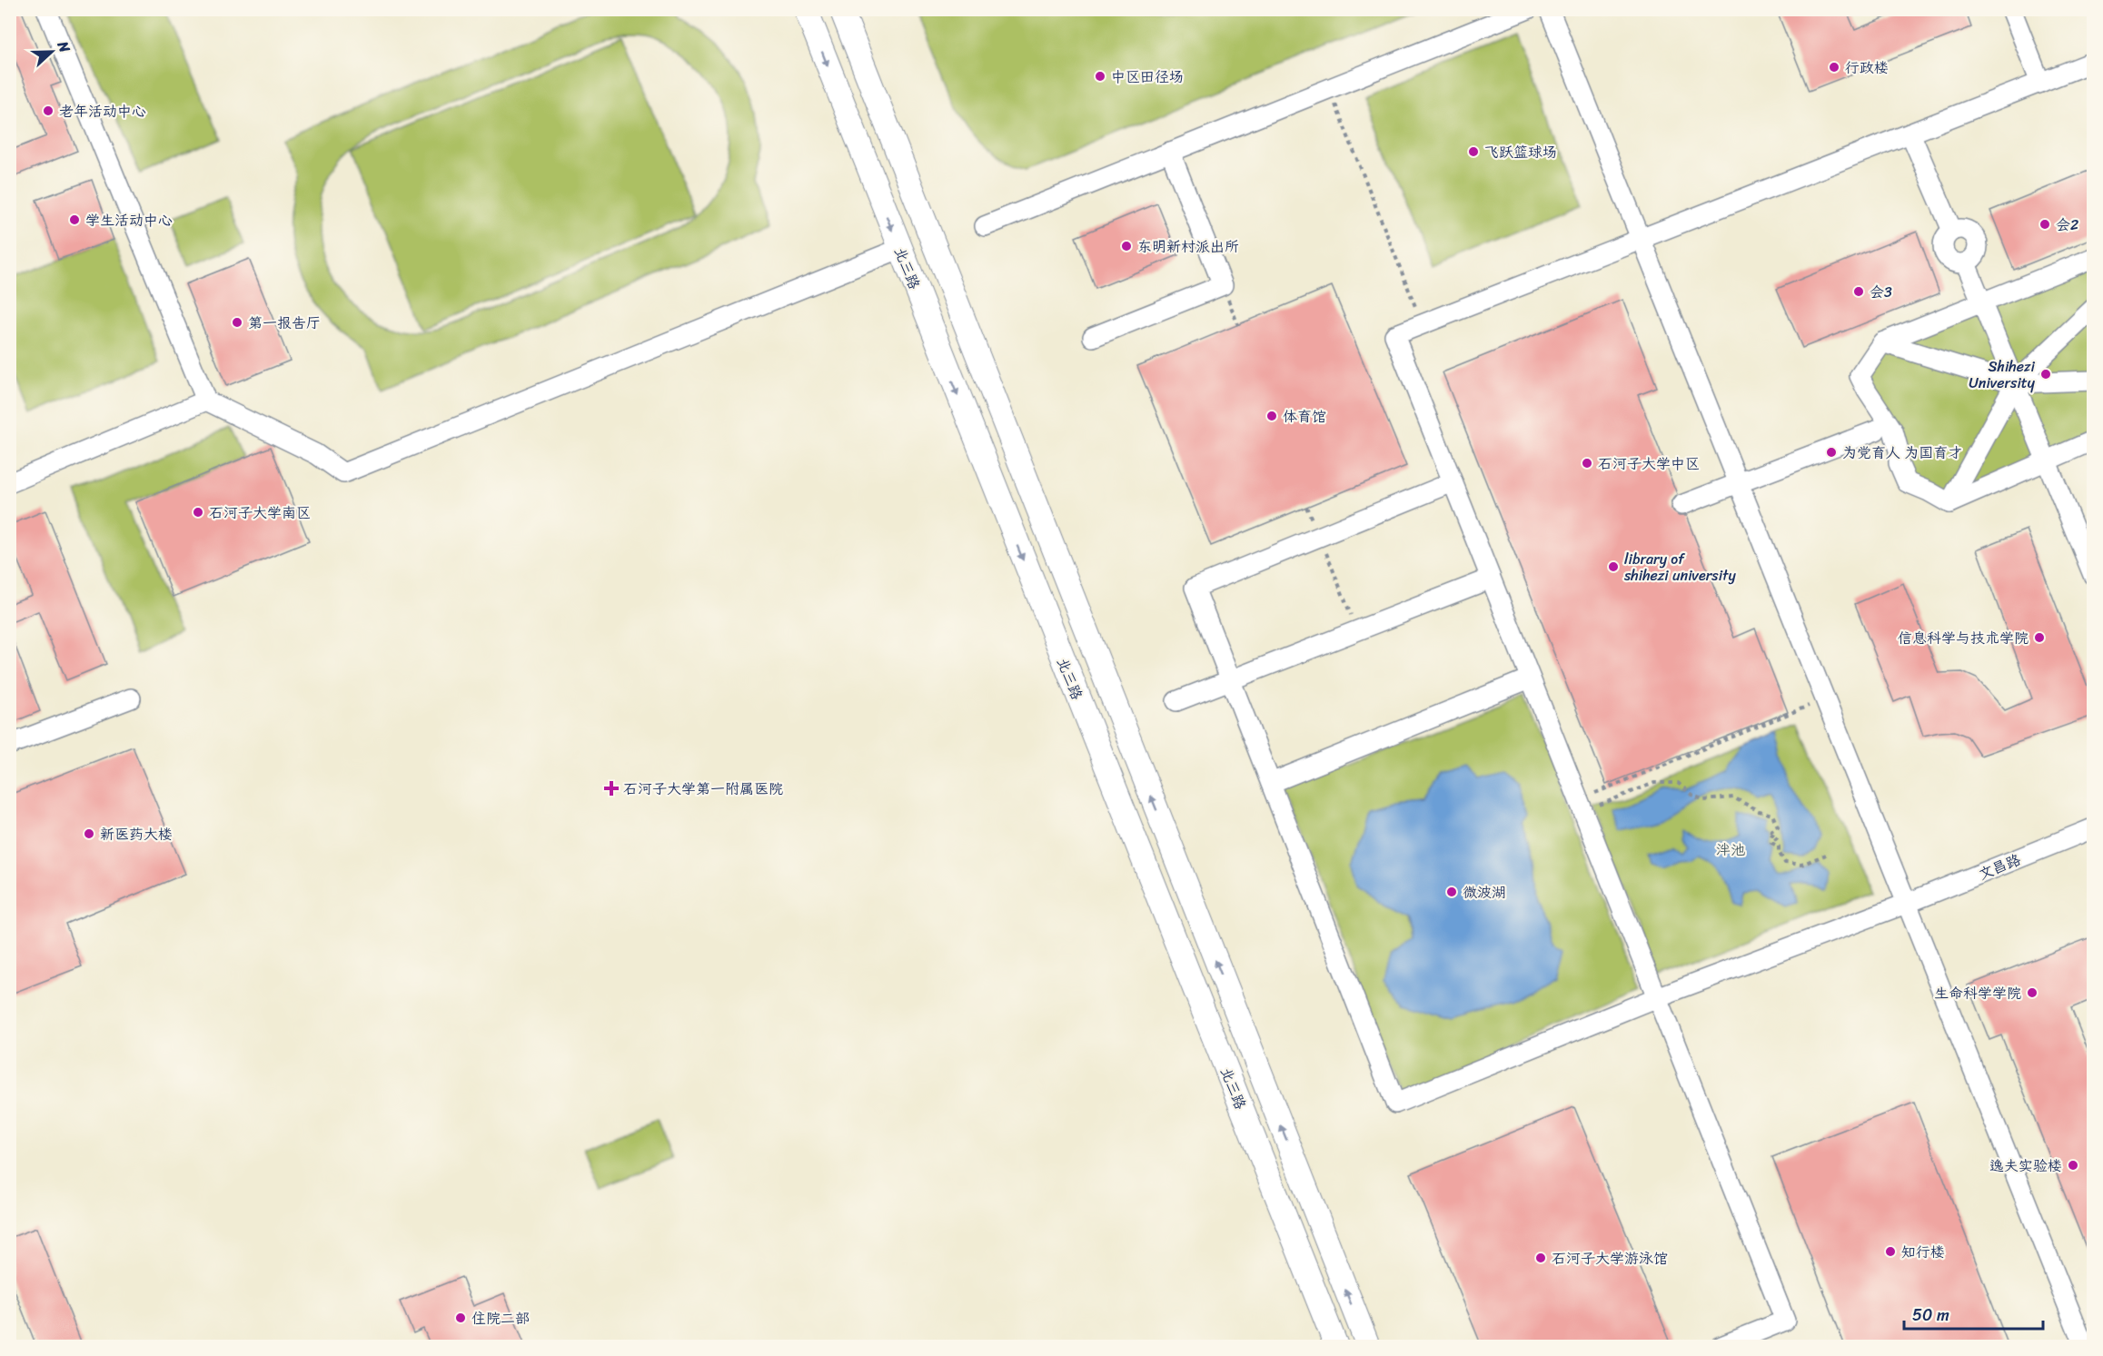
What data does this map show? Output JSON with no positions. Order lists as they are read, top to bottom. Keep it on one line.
{"streets":{"main road":["北三路"],"lane":["文昌路"]},"parks":["泮池"],"places":{"other":["行政楼","中区田径场","老年活动中心","飞跃篮球场","学生活动中心","会2","东明新村派出所","会3","第一报告厅","Shihezi University","体育馆","为党育人 为国育才","石河子大学中区","石河子大学南区","library of shihezi university","信息科学与技术学院","新医药大楼","微波湖","生命科学学院","逸夫实验楼","知行楼","石河子大学游泳馆","住院二部"],"health":["石河子大学第一附属医院"]},"scale_bar":"50 m","north":"right"}
